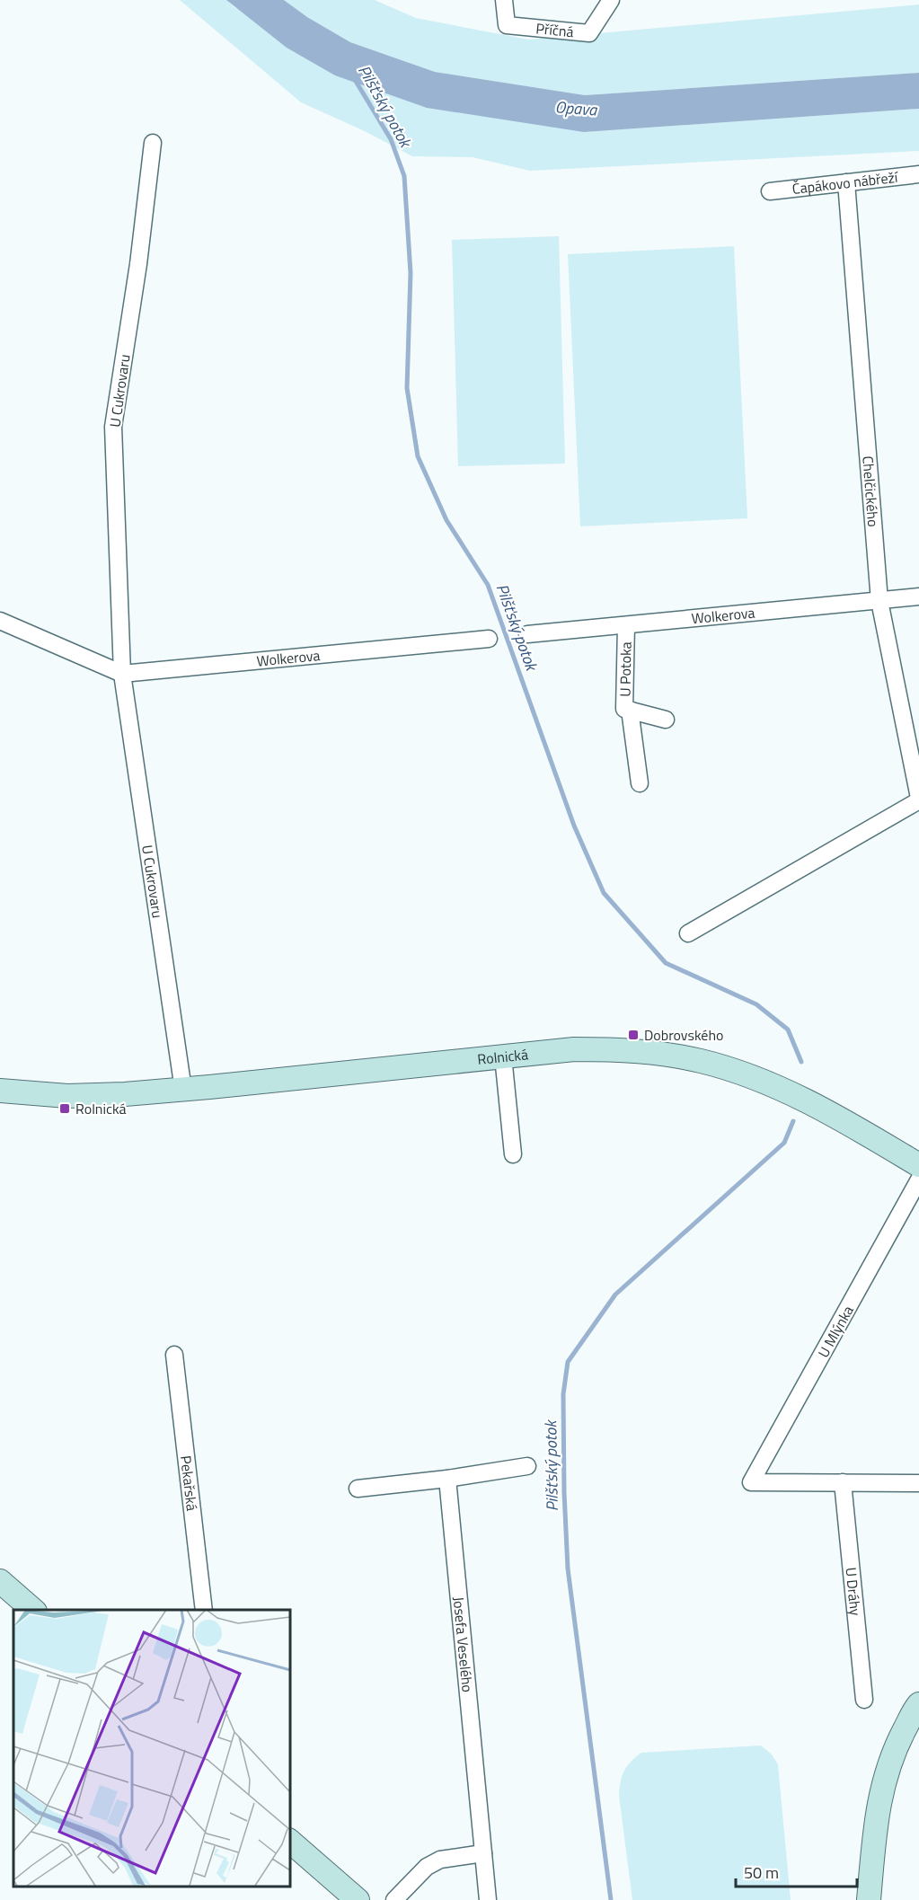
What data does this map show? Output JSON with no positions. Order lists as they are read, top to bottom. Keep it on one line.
{"streets":{"street":["Příčná","Čapákovo nábřeží","U Cukrovaru","Chelčického","Wolkerova","U Potoka","Rolnická","U Mlýnka","Pekařská","U Dráhy","Josefa Veselého"]},"crossings":[["Čapákovo nábřeží","Chelčického"],["U Cukrovaru","Wolkerova"],["U Cukrovaru","Rolnická"],["Chelčického","Wolkerova"],["Wolkerova","U Potoka"],["U Mlýnka","U Dráhy"]],"water":["Pilšťský potok","Opava"],"places":{"transit":["Dobrovského","Rolnická"]},"scale_bar":"50 m"}
